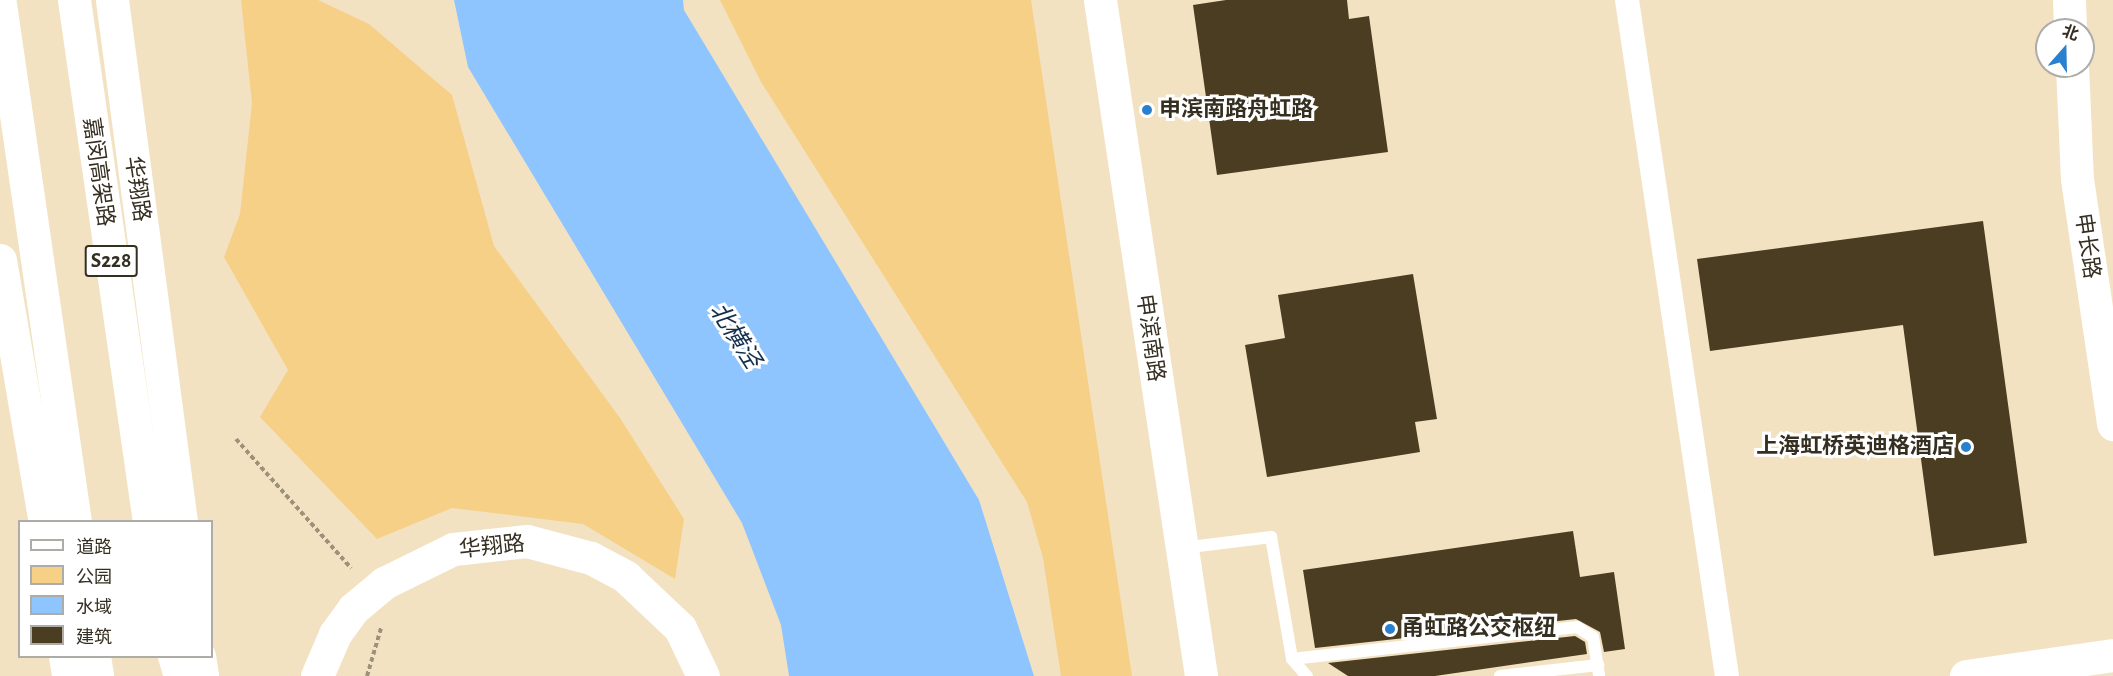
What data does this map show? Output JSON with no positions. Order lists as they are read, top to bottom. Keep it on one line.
{"streets":{"main road":["嘉闵高架路","华翔路","申长路","S228","申滨南路"]},"water":["北横泾"],"places":["申滨南路舟虹路","上海虹桥英迪格酒店","甬虹路公交枢纽"],"legend":["道路","公园","水域","建筑"],"north":"top"}
